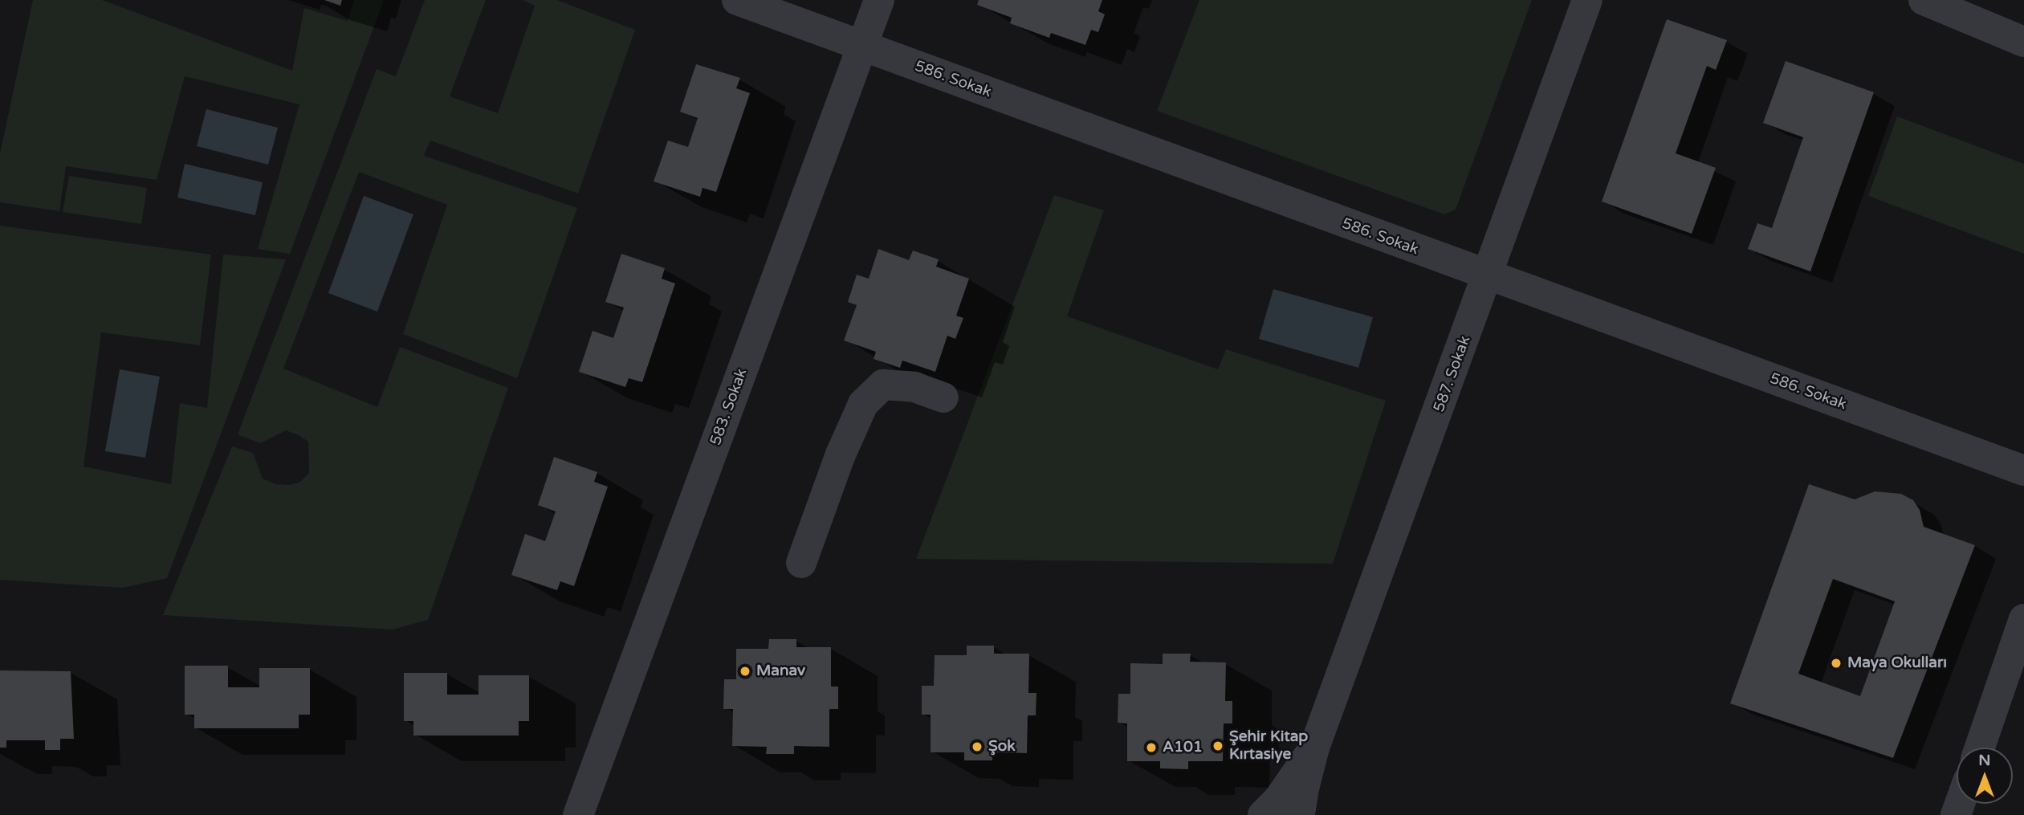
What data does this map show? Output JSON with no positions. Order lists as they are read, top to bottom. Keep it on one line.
{"streets":{"street":["586. Sokak","587. Sokak","583. Sokak"]},"crossings":[["586. Sokak","587. Sokak"],["586. Sokak","583. Sokak"]],"places":["Maya Okulları","Manav","Şehir Kitap Kırtasiye","Şok","A101"],"north":"top"}
